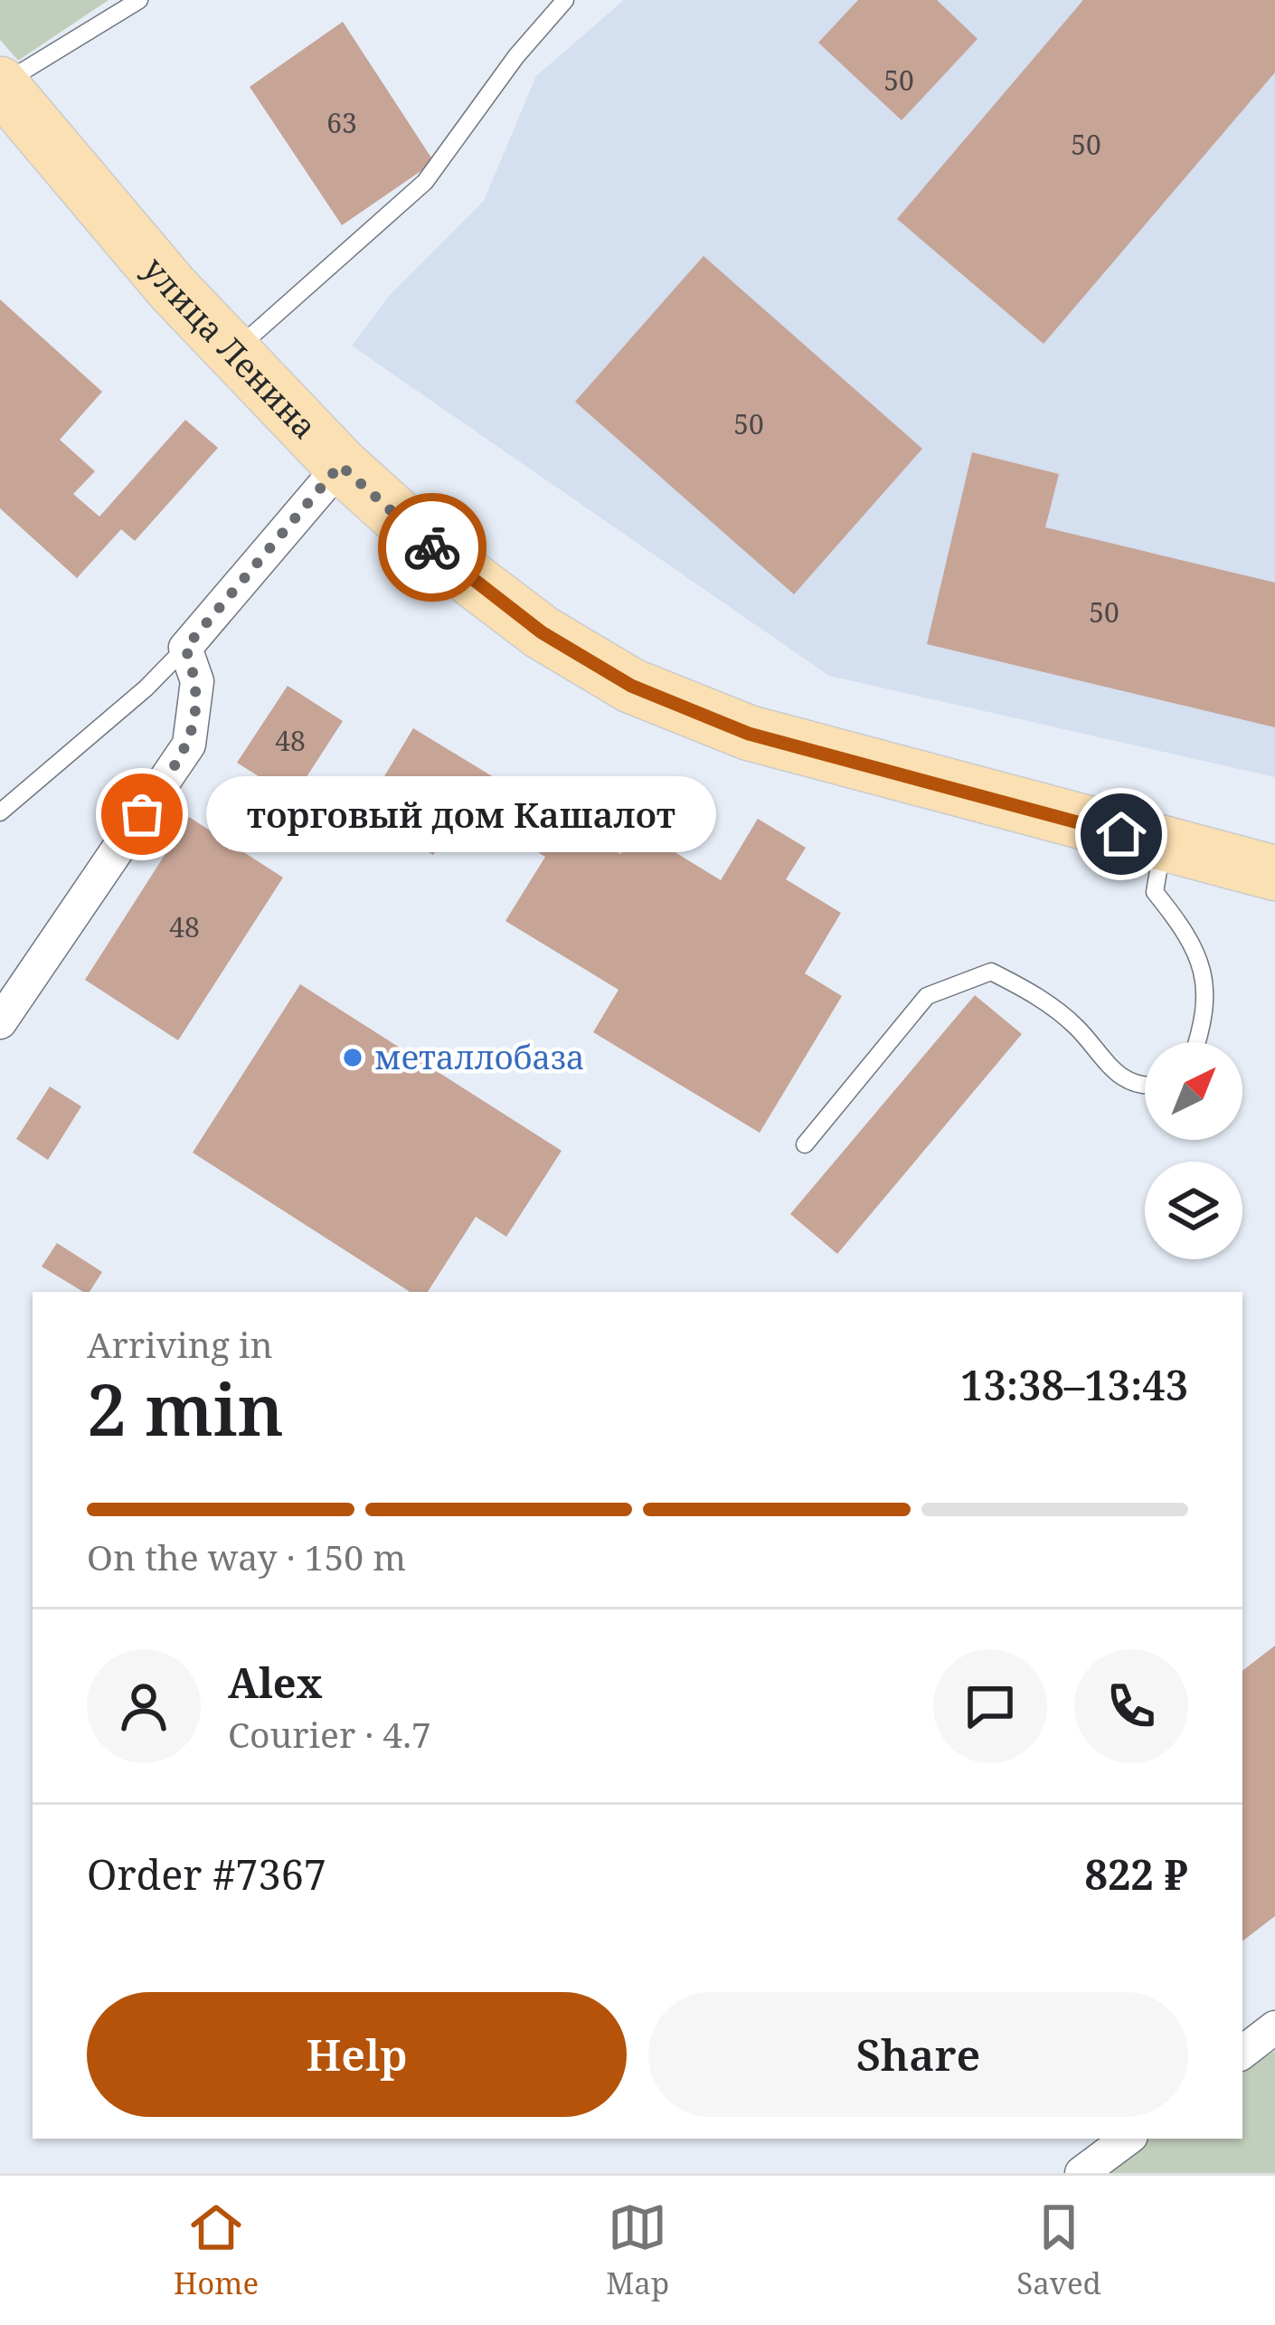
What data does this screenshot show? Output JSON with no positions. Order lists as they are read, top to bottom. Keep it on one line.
{"streets":{"main road":["улица Ленина"]},"places":["торговый дом Кашалот","металлобаза"],"house_numbers":["50","63","50","50","50","48","48"],"north":"top right","page":{"bubble":"торговый дом Кашалот","heading":["2 min","Arriving in","13:38–13:43"],"panel":["Alex","Courier · 4.7","Order #7367","822 ₽"],"bar":"On the way · 150 m","buttons":["Help","Share"],"tabs":["Home","Map","Saved"]}}
